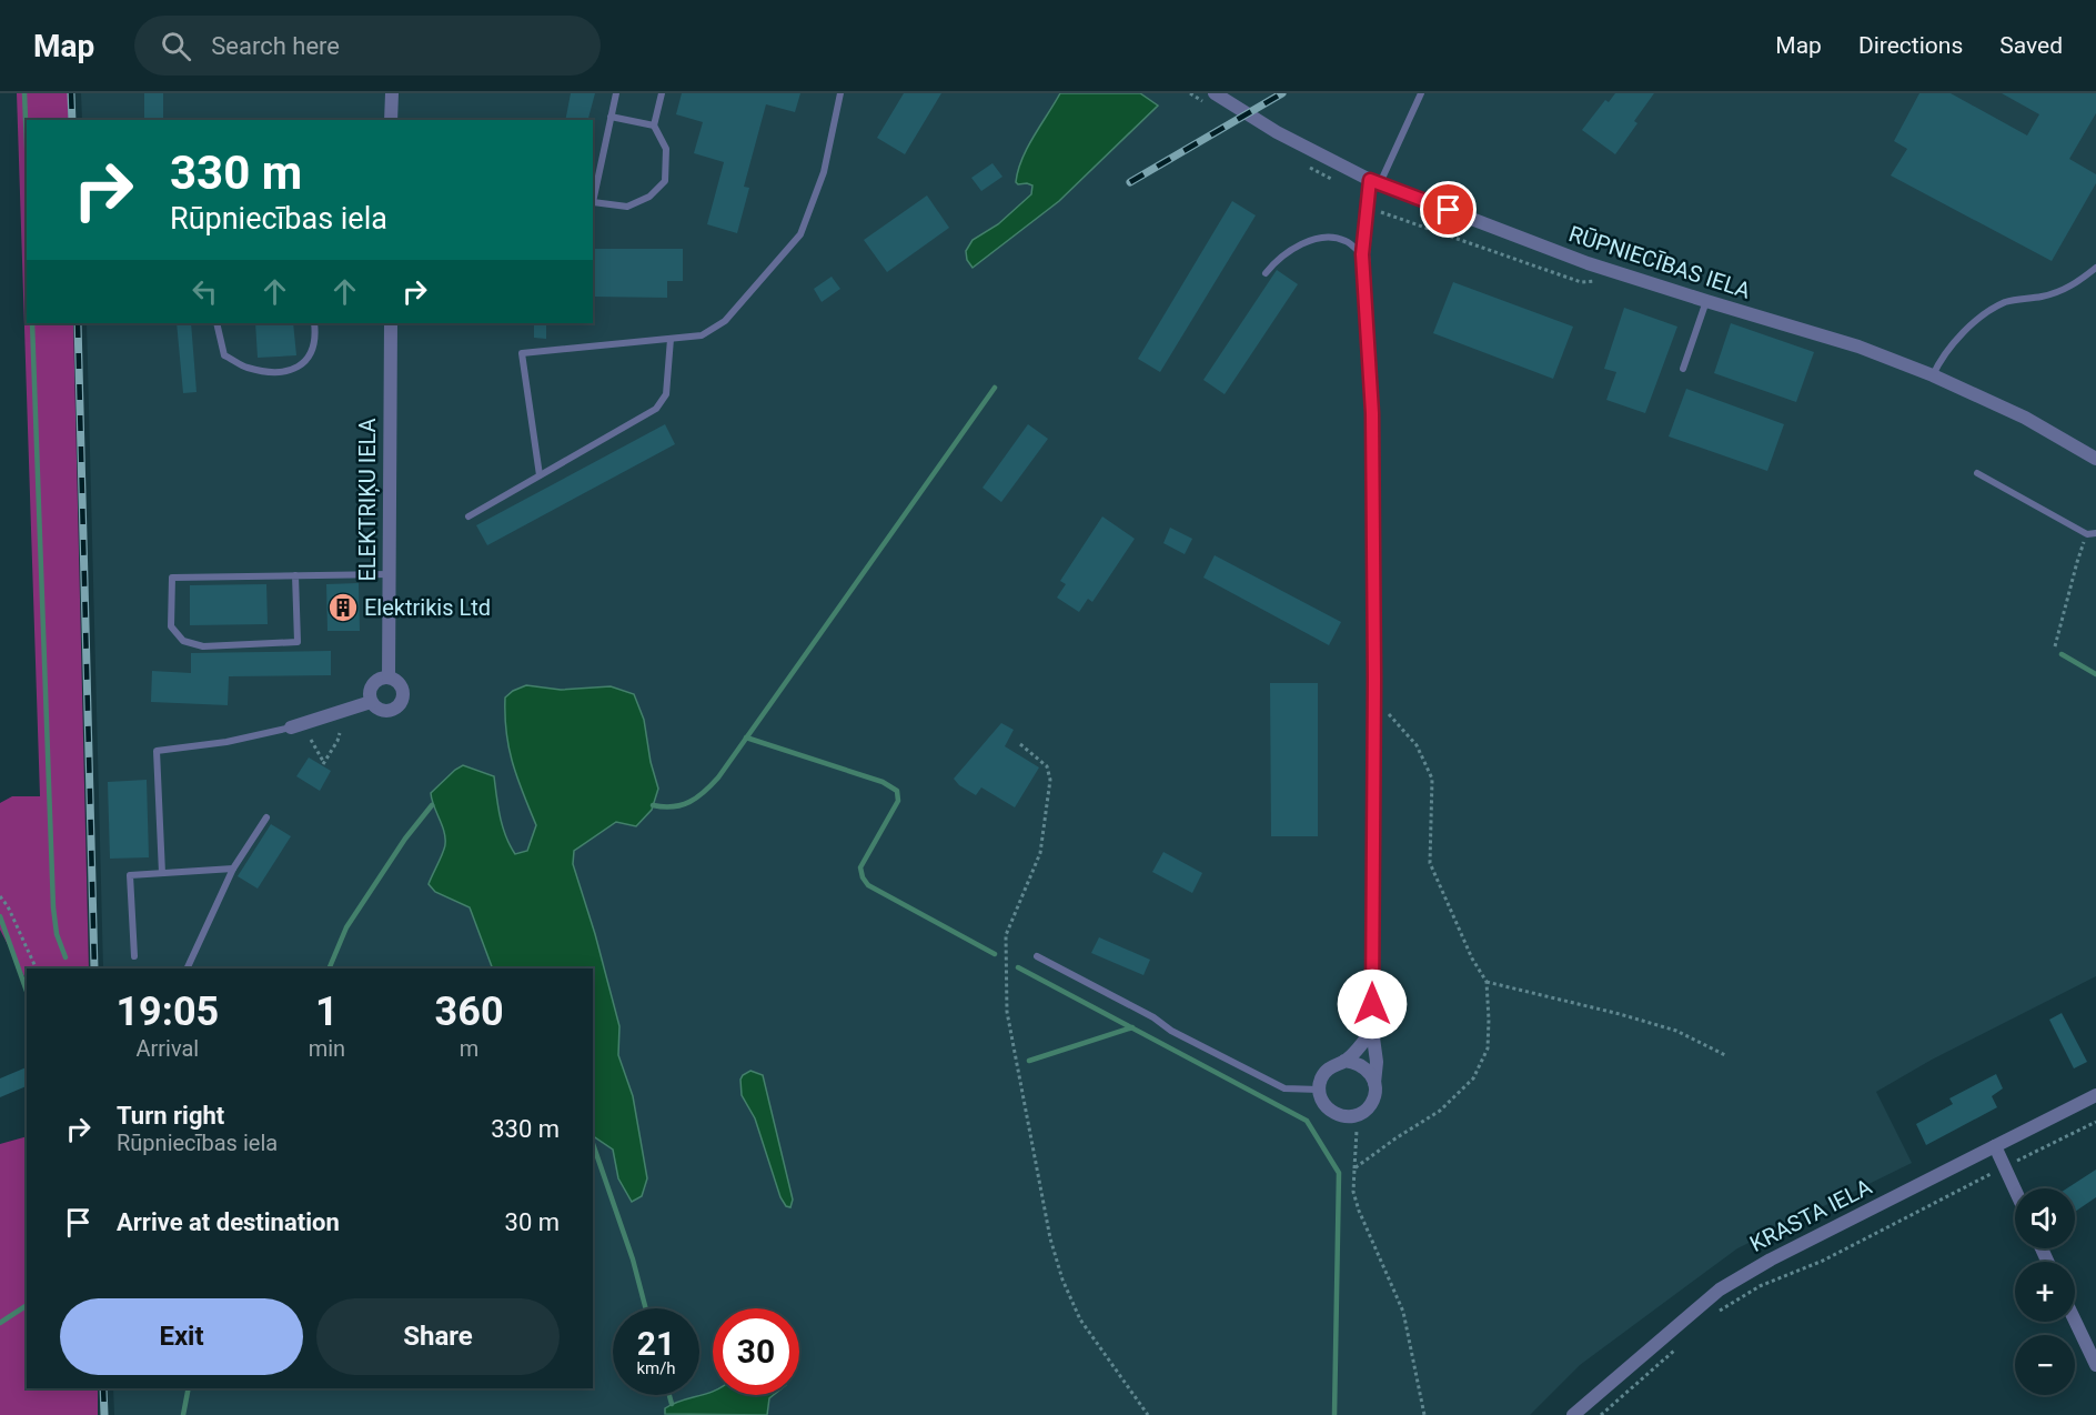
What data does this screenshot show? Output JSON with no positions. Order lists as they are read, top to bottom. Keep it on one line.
{"streets":{"street":["RŪPNIECĪBAS IELA","ELEKTRIĶU IELA","KRASTA IELA"]},"places":{"building":["Elektrikis Ltd"]},"page":{"header":"Map","search":"Search here","nav":["Map","Directions","Saved"],"turn":["330 m","Rūpniecības iela"],"eta":["19:05","Arrival","1","min","360","m"],"list":[{"name":"Turn right","note":"Rūpniecības iela","value":"330 m"},{"name":"Arrive at destination","value":"30 m"}],"map_buttons":["+","−"],"buttons":["Exit","Share"],"speed":"21 km/h","limit":"30"}}
